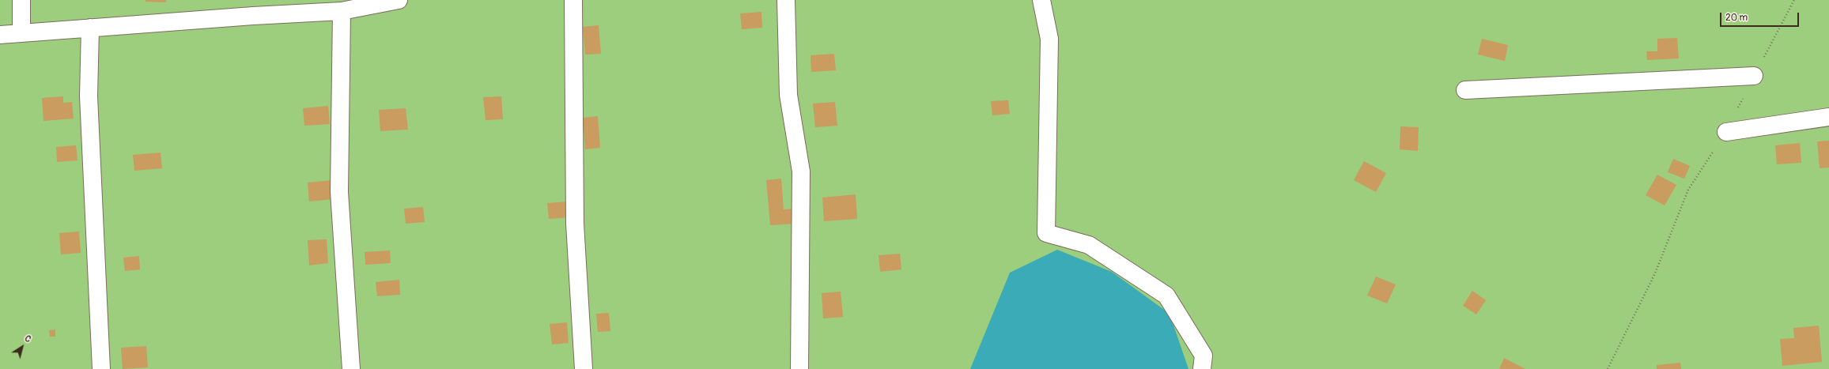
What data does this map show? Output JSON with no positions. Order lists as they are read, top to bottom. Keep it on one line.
{"scale_bar":"20 m","north":"top right"}
